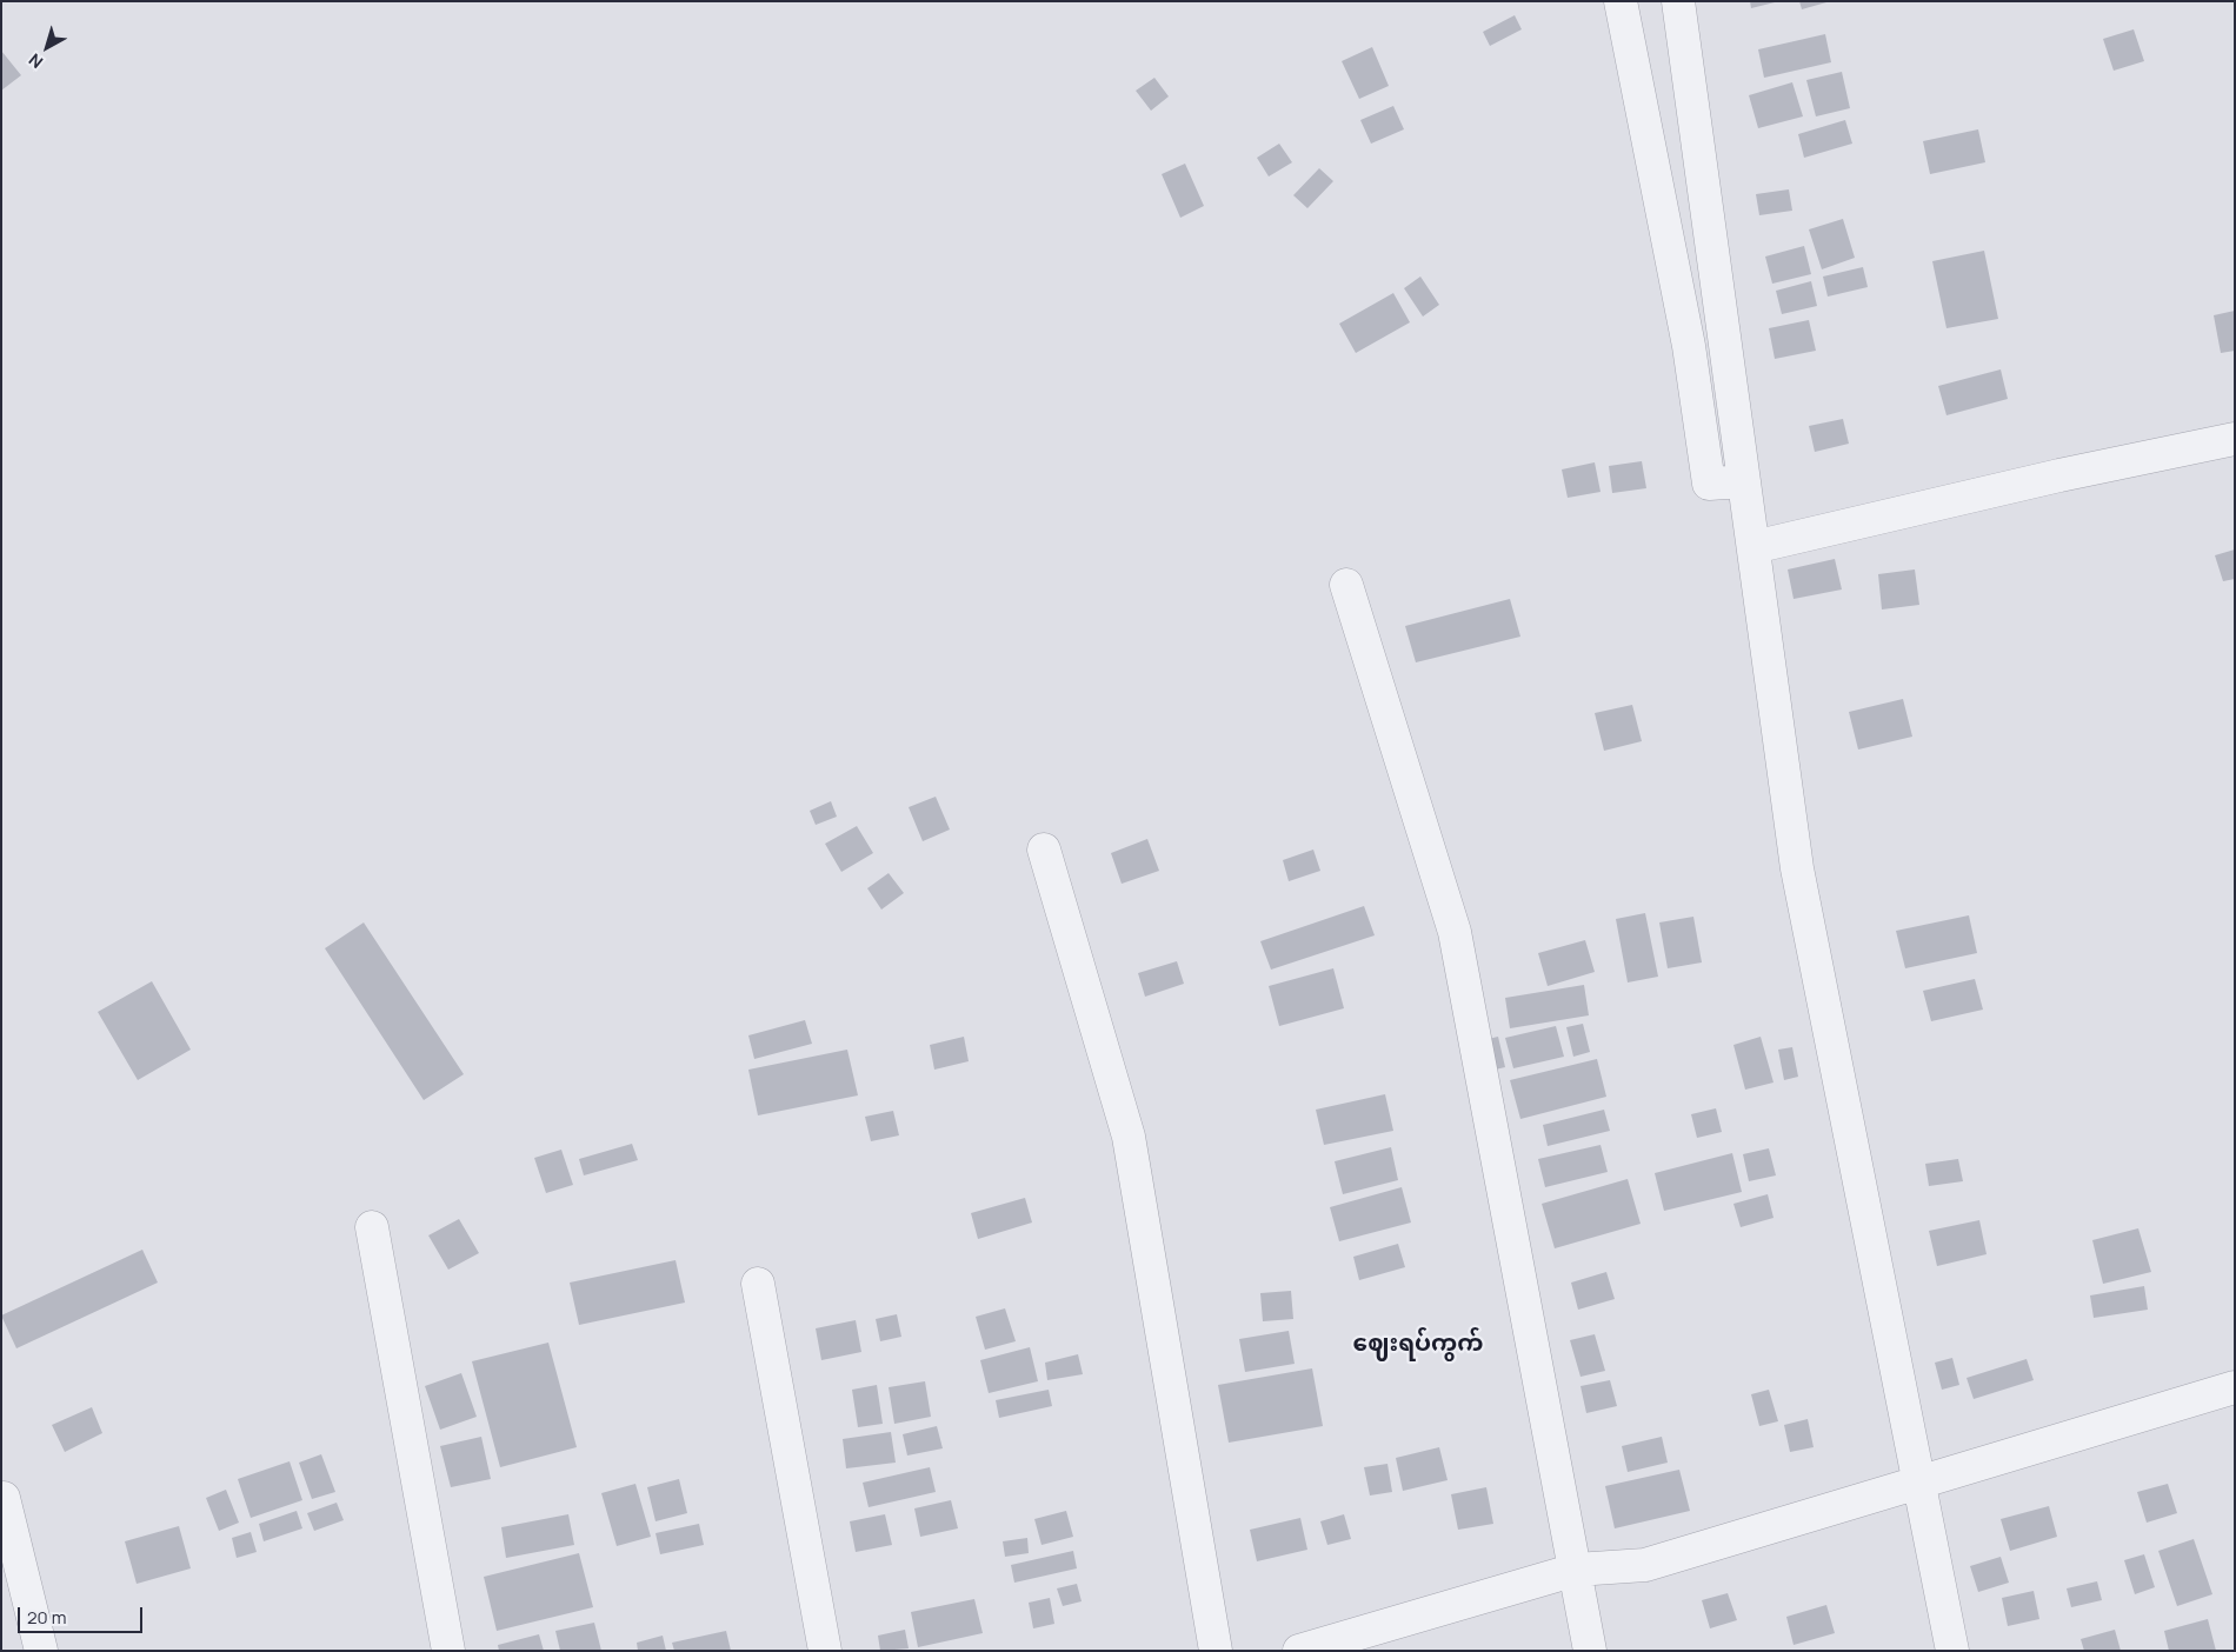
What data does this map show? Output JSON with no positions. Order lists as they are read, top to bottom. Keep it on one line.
{"districts":["ဈေးရပ်ကွက်"],"scale_bar":"20 m","north":"bottom left"}
